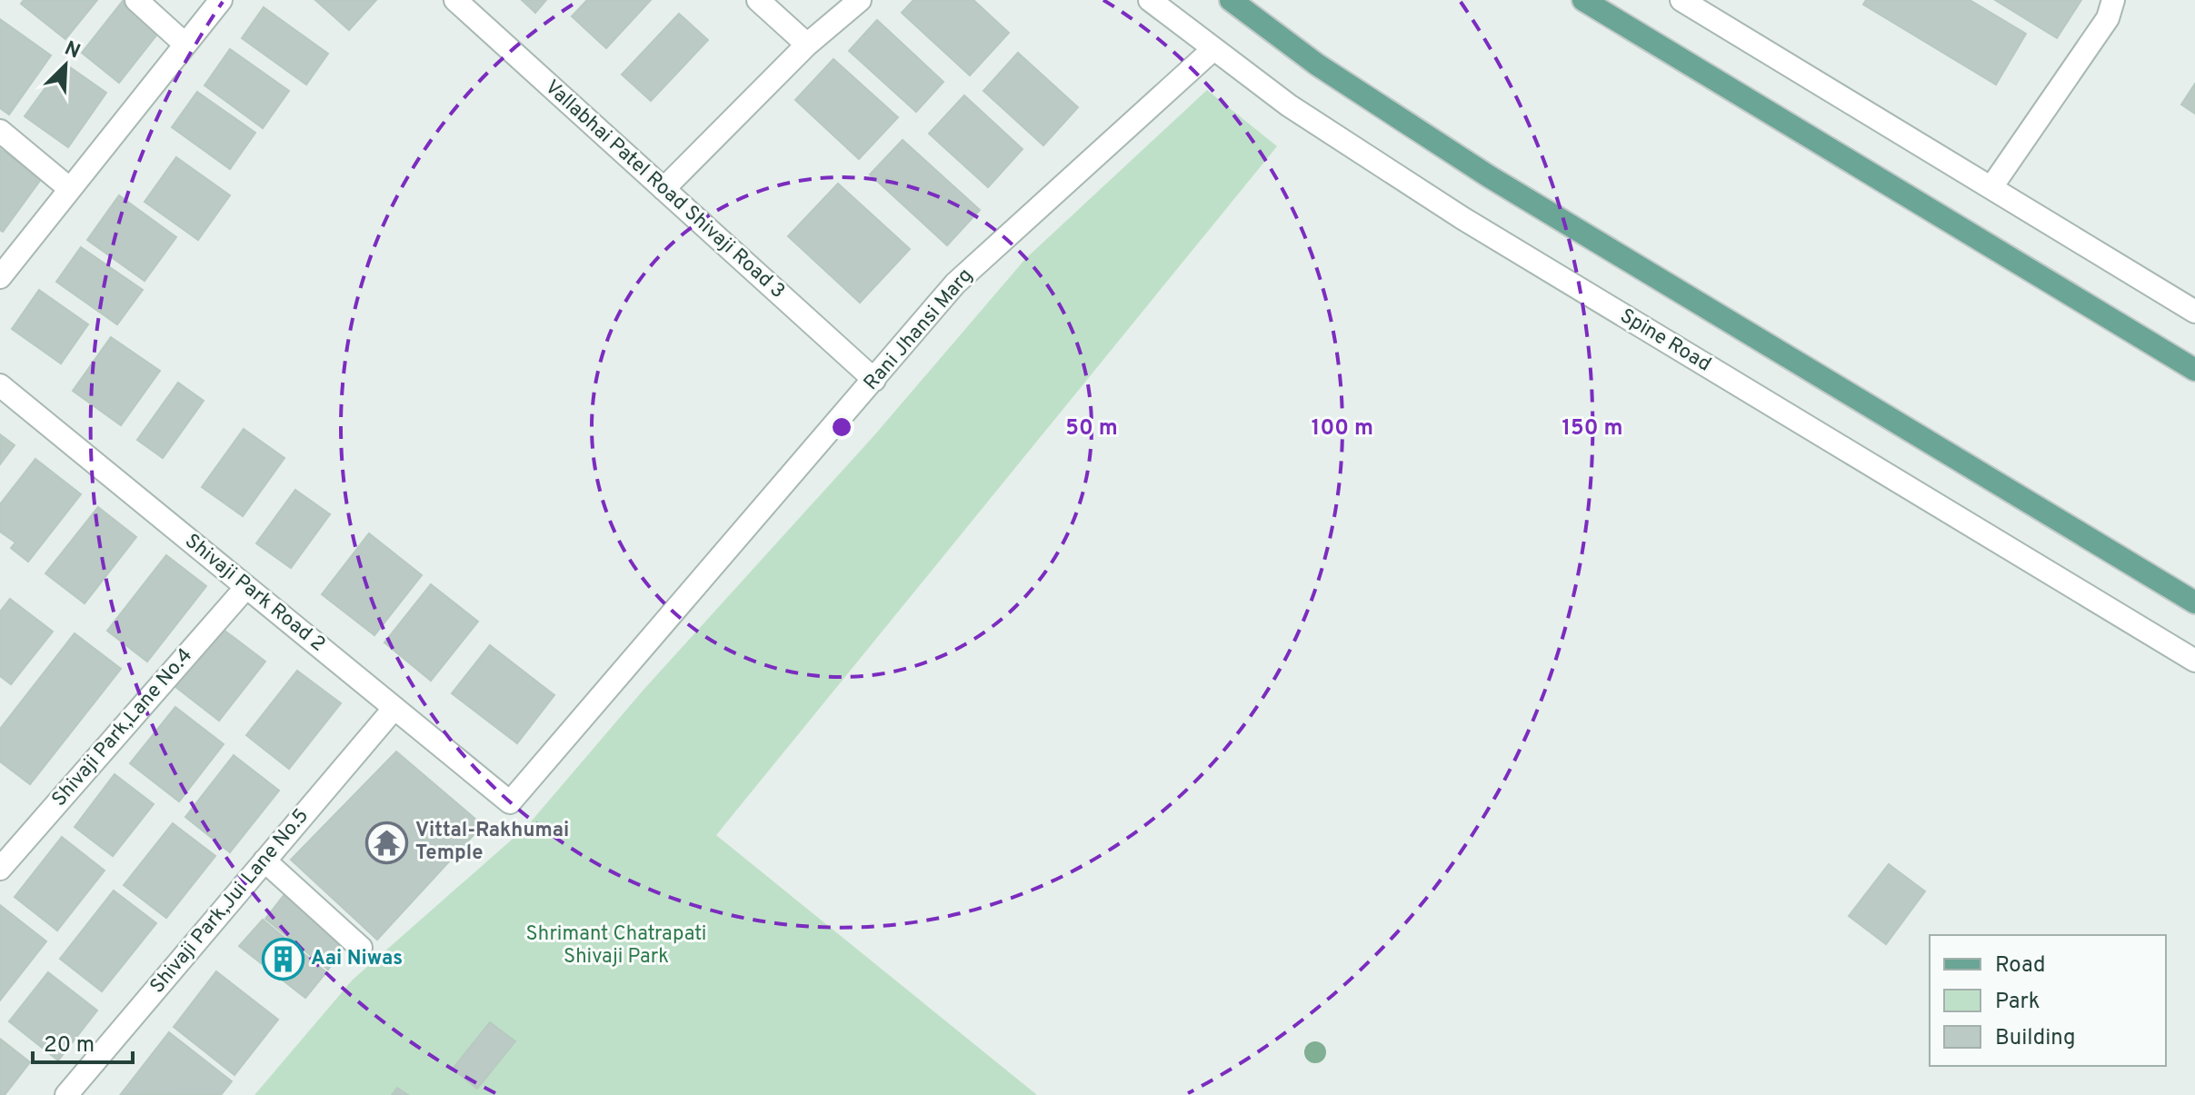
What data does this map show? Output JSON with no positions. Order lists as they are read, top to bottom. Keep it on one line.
{"streets":{"street":["Vallabhai Patel Road Shivaji Road 3","Rani Jhansi Marg","Spine Road","Shivaji Park Road 2","Shivaji Park,Lane No.4","Shivaji Park,Jui Lane No.5"]},"crossings":[["Vallabhai Patel Road Shivaji Road 3","Rani Jhansi Marg"],["Rani Jhansi Marg","Spine Road"],["Rani Jhansi Marg","Shivaji Park Road 2"],["Shivaji Park Road 2","Shivaji Park,Lane No.4"],["Shivaji Park Road 2","Shivaji Park,Jui Lane No.5"]],"parks":["Shrimant Chatrapati Shivaji Park"],"places":{"temple":["Vittal-Rakhumai Temple"],"building":["Aai Niwas"]},"legend":["Road","Park","Building"],"scale_bar":"20 m","north":"top right","rings":["50 m","100 m","150 m"]}
